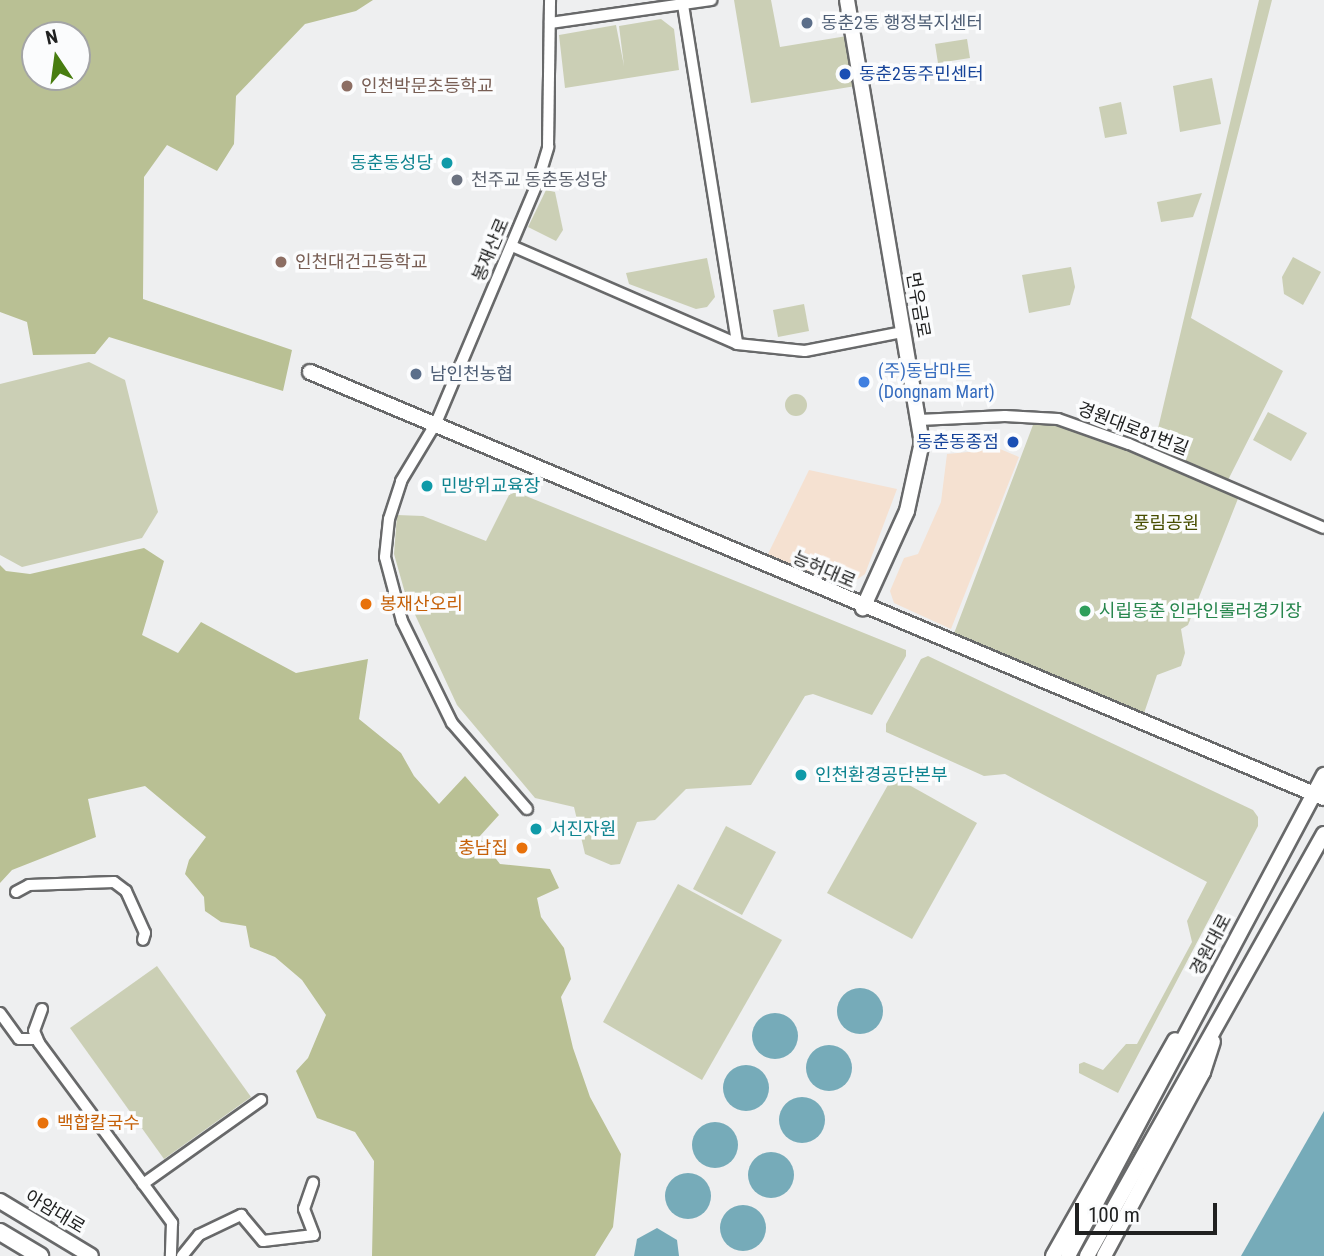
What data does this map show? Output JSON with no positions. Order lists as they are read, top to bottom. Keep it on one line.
{"streets":{"main road":["먼우금로","능허대로","경원대로","아암대로"],"street":["봉재산로","경원대로81번길"]},"crossings":[["봉재산로","능허대로"],["먼우금로","경원대로81번길"],["먼우금로","능허대로"],["능허대로","경원대로"]],"parks":["풍림공원"],"places":["동춘2동 행정복지센터","동춘2동주민센터","인천박문초등학교","동춘동성당","천주교 동춘동성당","인천대건고등학교","남인천농협","(주)동남마트 (Dongnam Mart)","동춘동종점","민방위교육장","봉재산오리","시립동춘 인라인롤러경기장","인천환경공단본부","서진자원","충남집","백합칼국수"],"scale_bar":"100 m","north":"top"}
